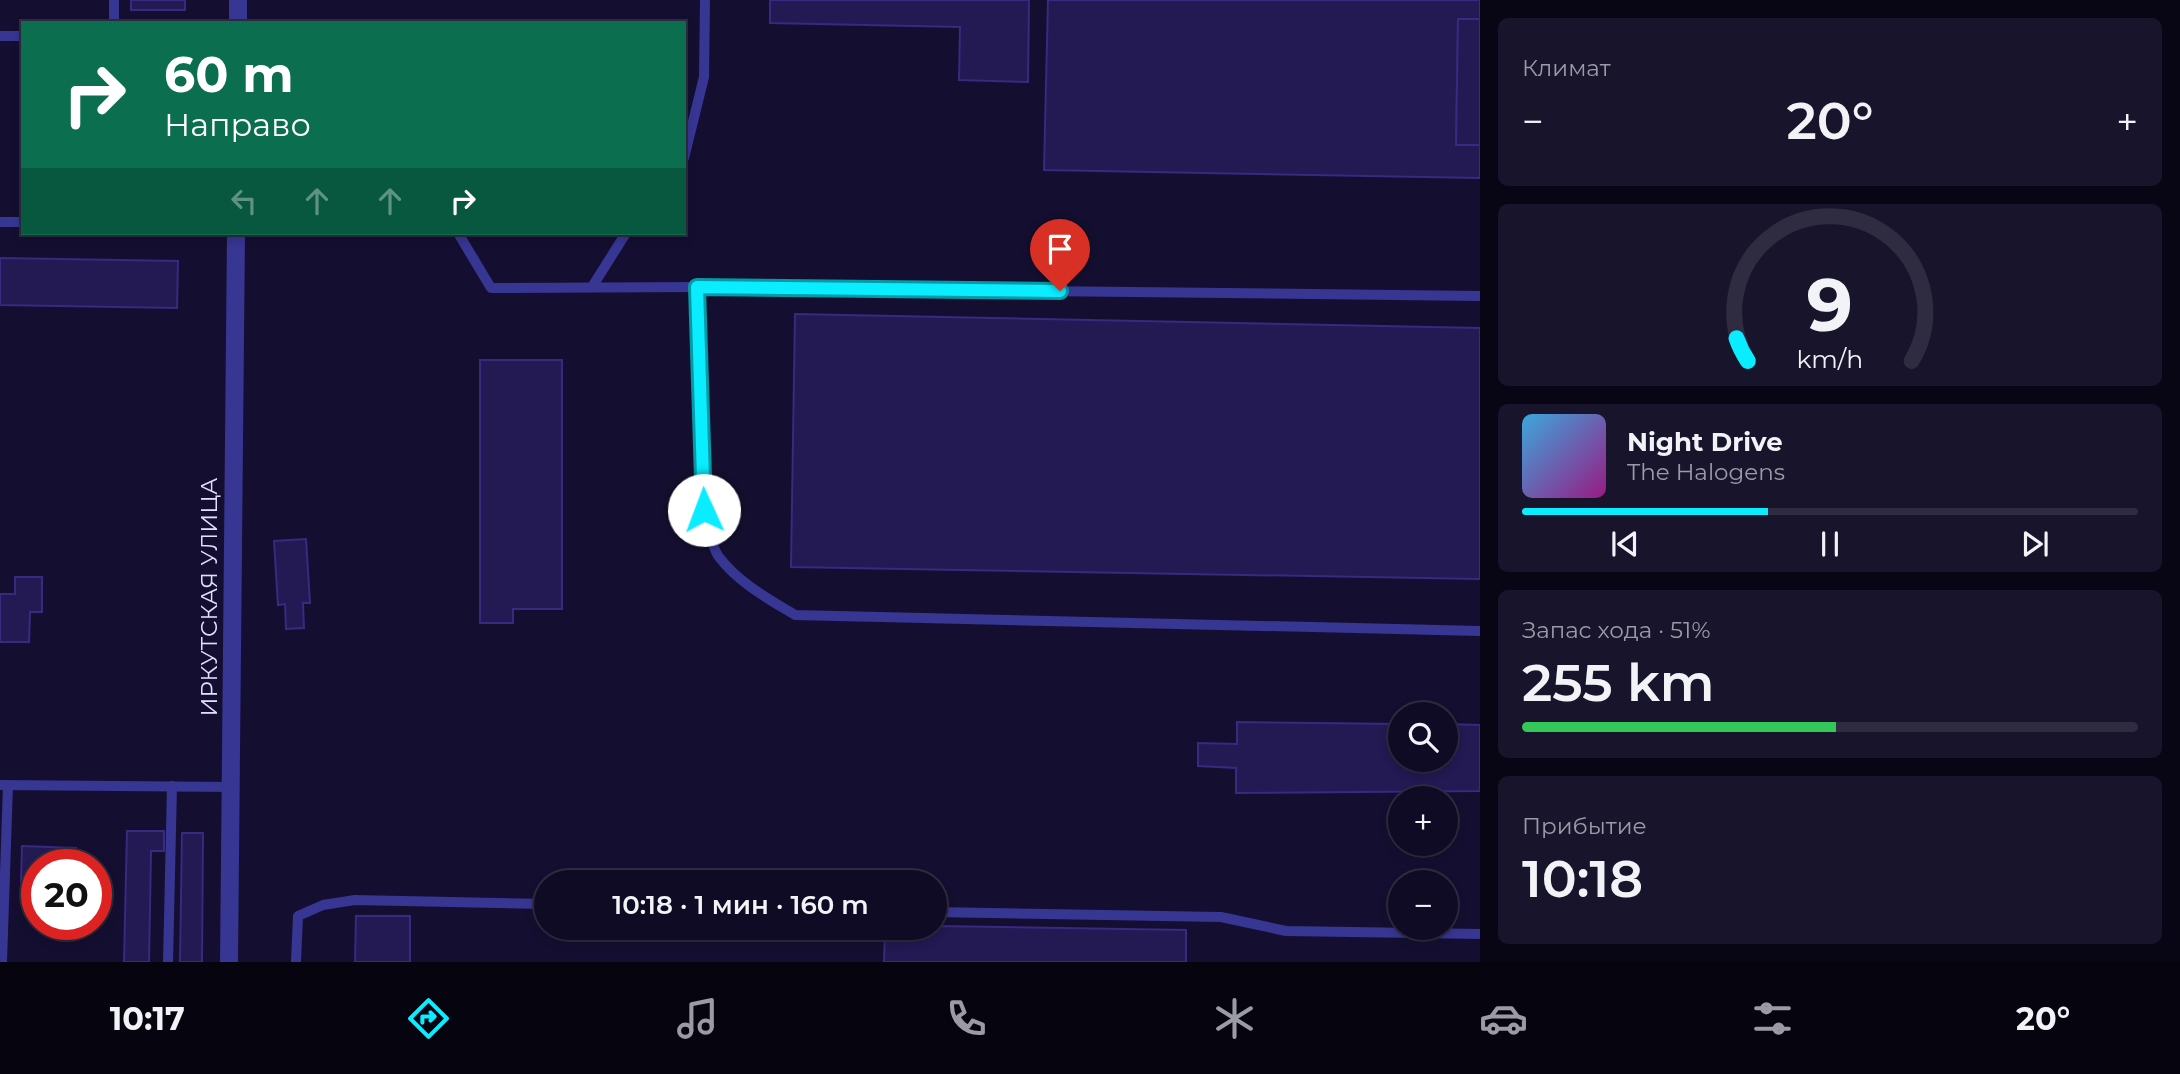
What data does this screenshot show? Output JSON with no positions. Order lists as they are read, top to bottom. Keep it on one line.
{"streets":{"street":["ИРКУТСКАЯ УЛИЦА"]},"page":{"tile":["Климат",["Запас хода · 51%","255 km"],["Прибытие","10:18"]],"turn":["60 m","Направо"],"heat":["−","20°","+"],"song":["Night Drive","The Halogens"],"map_buttons":["+","−"],"limit":"20","trip":"10:18 · 1 мин · 160 m","tabs":["10:17","20°"],"gauge":["9","km/h"]}}
